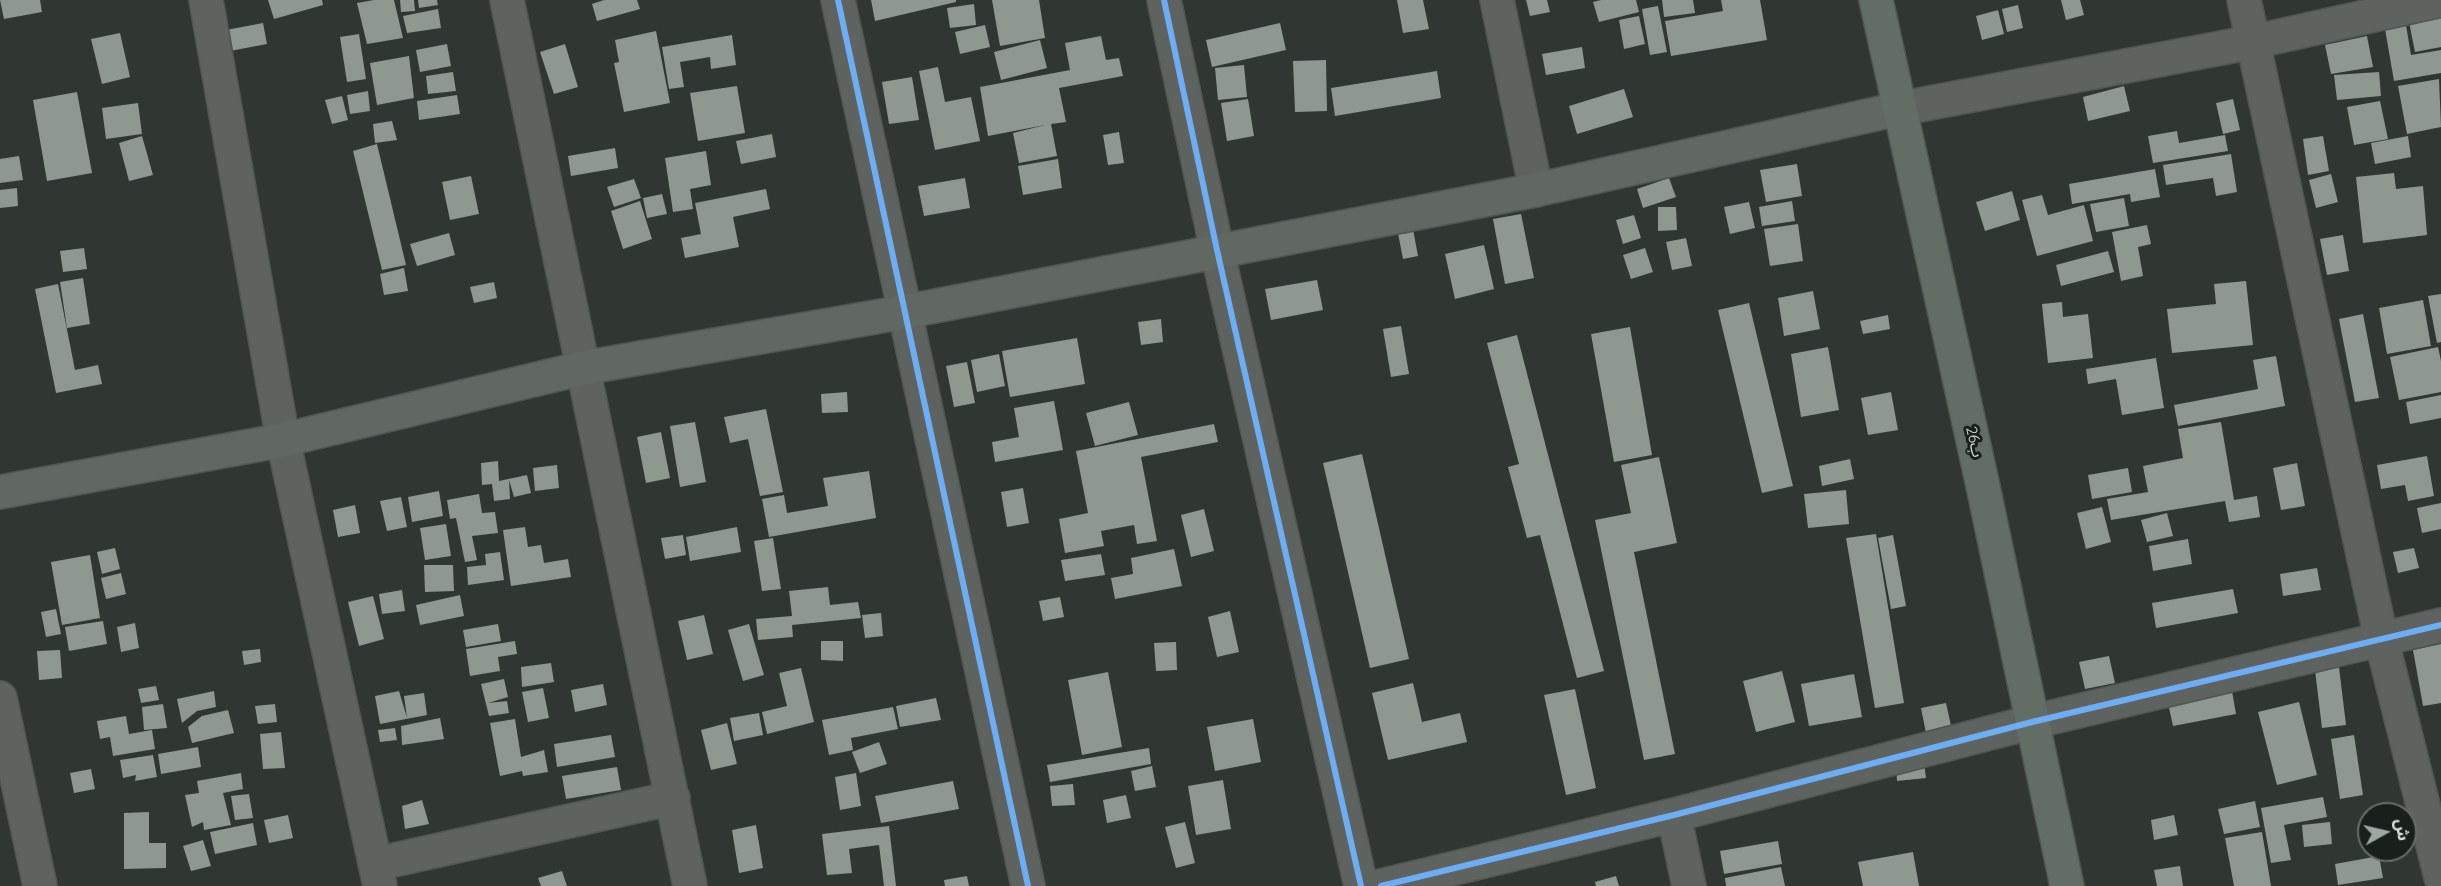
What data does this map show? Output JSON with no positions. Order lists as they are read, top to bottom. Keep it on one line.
{"streets":{"highway":["26ب"]},"north":"right"}
